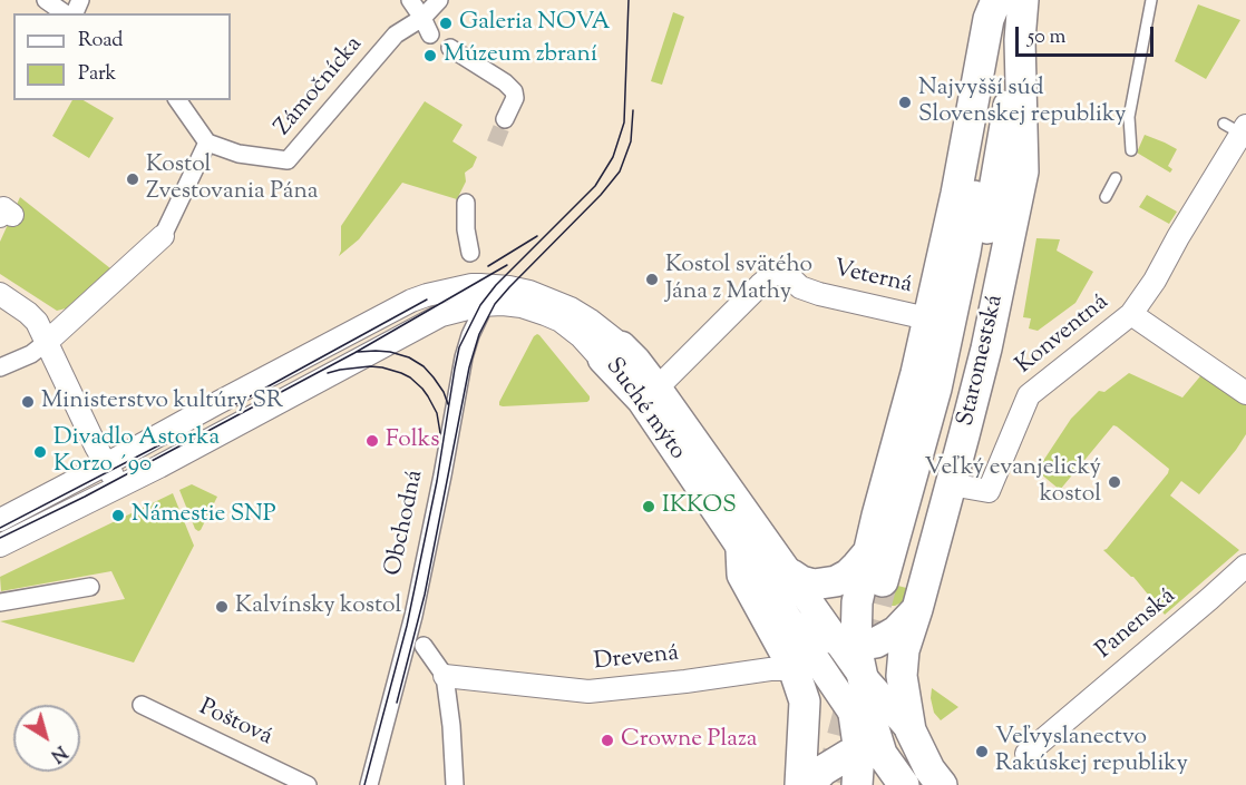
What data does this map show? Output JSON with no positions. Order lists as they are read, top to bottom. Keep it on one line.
{"streets":{"main road":["Staromestská","Suché mýto"],"street":["Zámočnícka","Veterná","Konventná","Obchodná","Panenská","Drevená","Poštová"]},"crossings":[["Veterná","Staromestská"],["Veterná","Suché mýto"],["Konventná","Staromestská"],["Staromestská","Suché mýto"],["Suché mýto","Drevená"]],"places":["Galeria NOVA","Múzeum zbraní","Najvyšší súd Slovenskej republiky","Kostol Zvestovania Pána","Kostol svätého Jána z Mathy","Ministerstvo kultúry SR","Folks","Divadlo Astorka Korzo ´90","Veľký evanjelický kostol","IKKOS","Námestie SNP","Kalvínsky kostol","Crowne Plaza","Veľvyslanectvo Rakúskej republiky"],"legend":["Road","Park"],"scale_bar":"50 m","north":"bottom right"}
